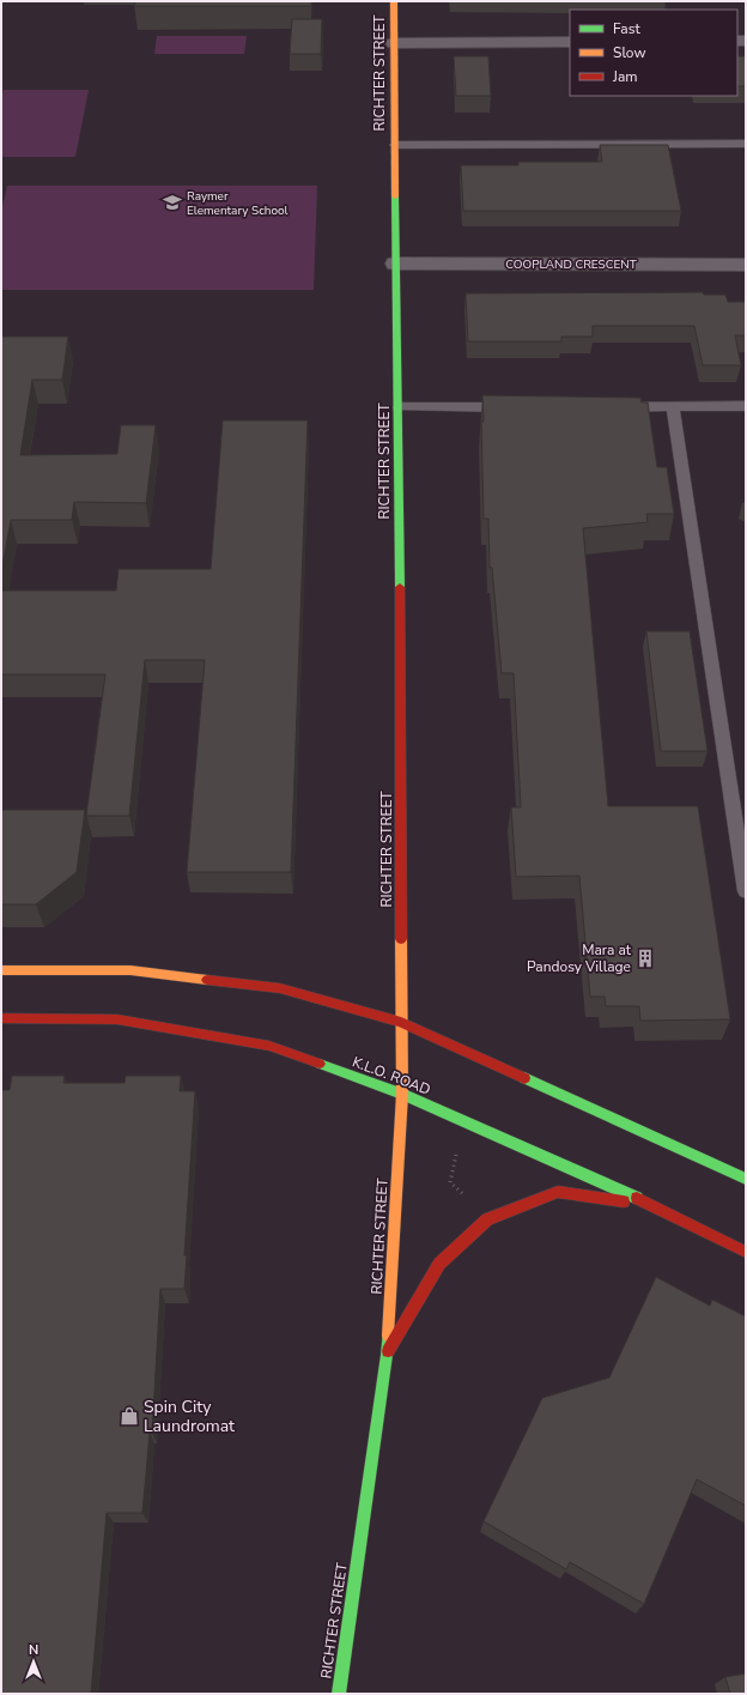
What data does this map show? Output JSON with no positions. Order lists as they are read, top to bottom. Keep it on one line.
{"streets":{"main road":["RICHTER STREET","K.L.O. ROAD"],"street":["COOPLAND CRESCENT"]},"crossings":[["RICHTER STREET","COOPLAND CRESCENT"],["RICHTER STREET","K.L.O. ROAD"]],"places":{"school or university":["Raymer Elementary School"],"building":["Mara at Pandosy Village"],"shop":["Spin City Laundromat"]},"legend":["Fast","Slow","Jam"],"north":"top"}
